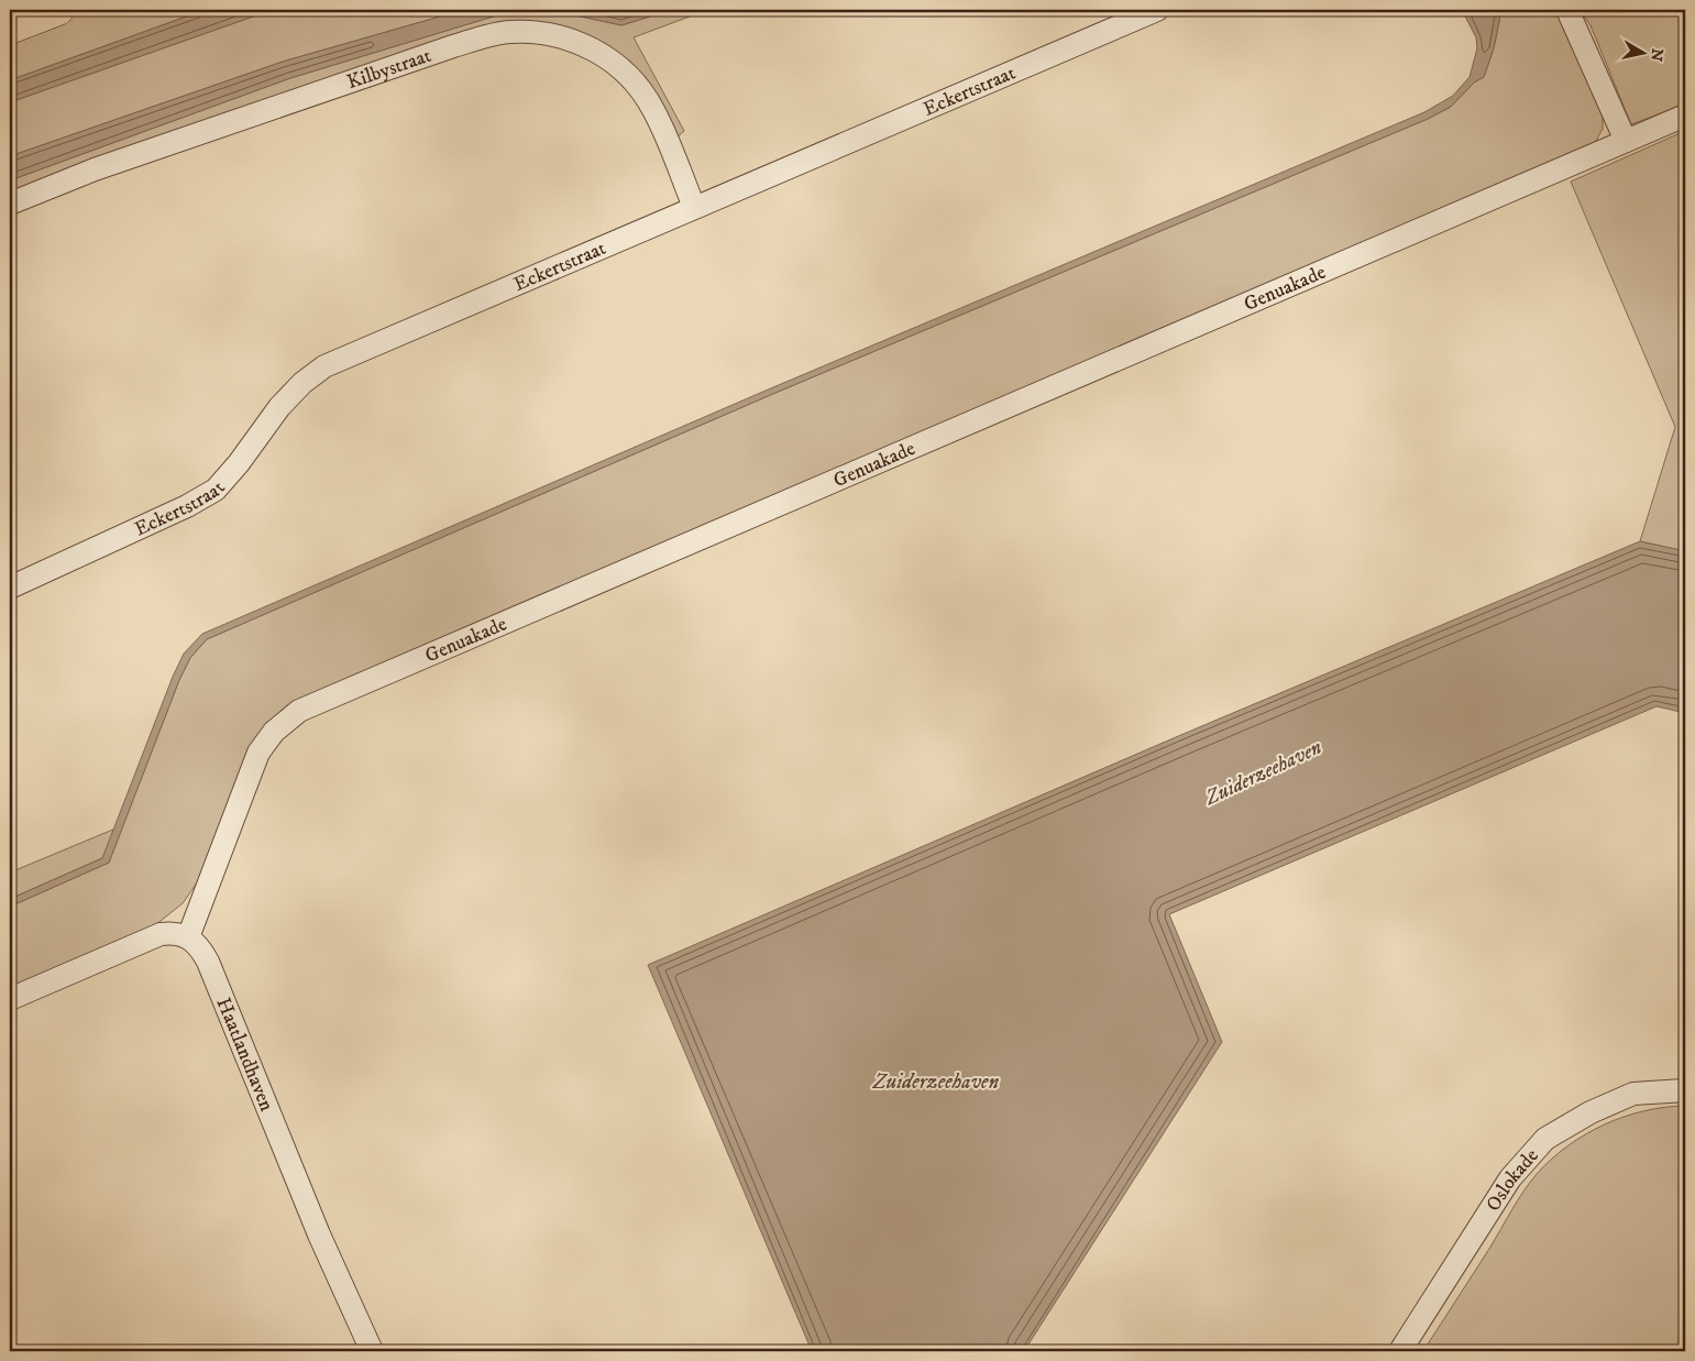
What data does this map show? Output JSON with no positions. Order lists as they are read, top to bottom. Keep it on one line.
{"streets":{"street":["Kilbystraat","Eckertstraat","Genuakade","Haatlandhaven","Oslokade"]},"crossings":[["Kilbystraat","Eckertstraat"],["Genuakade","Haatlandhaven"]],"water":["Zuiderzeehaven"],"north":"right"}
